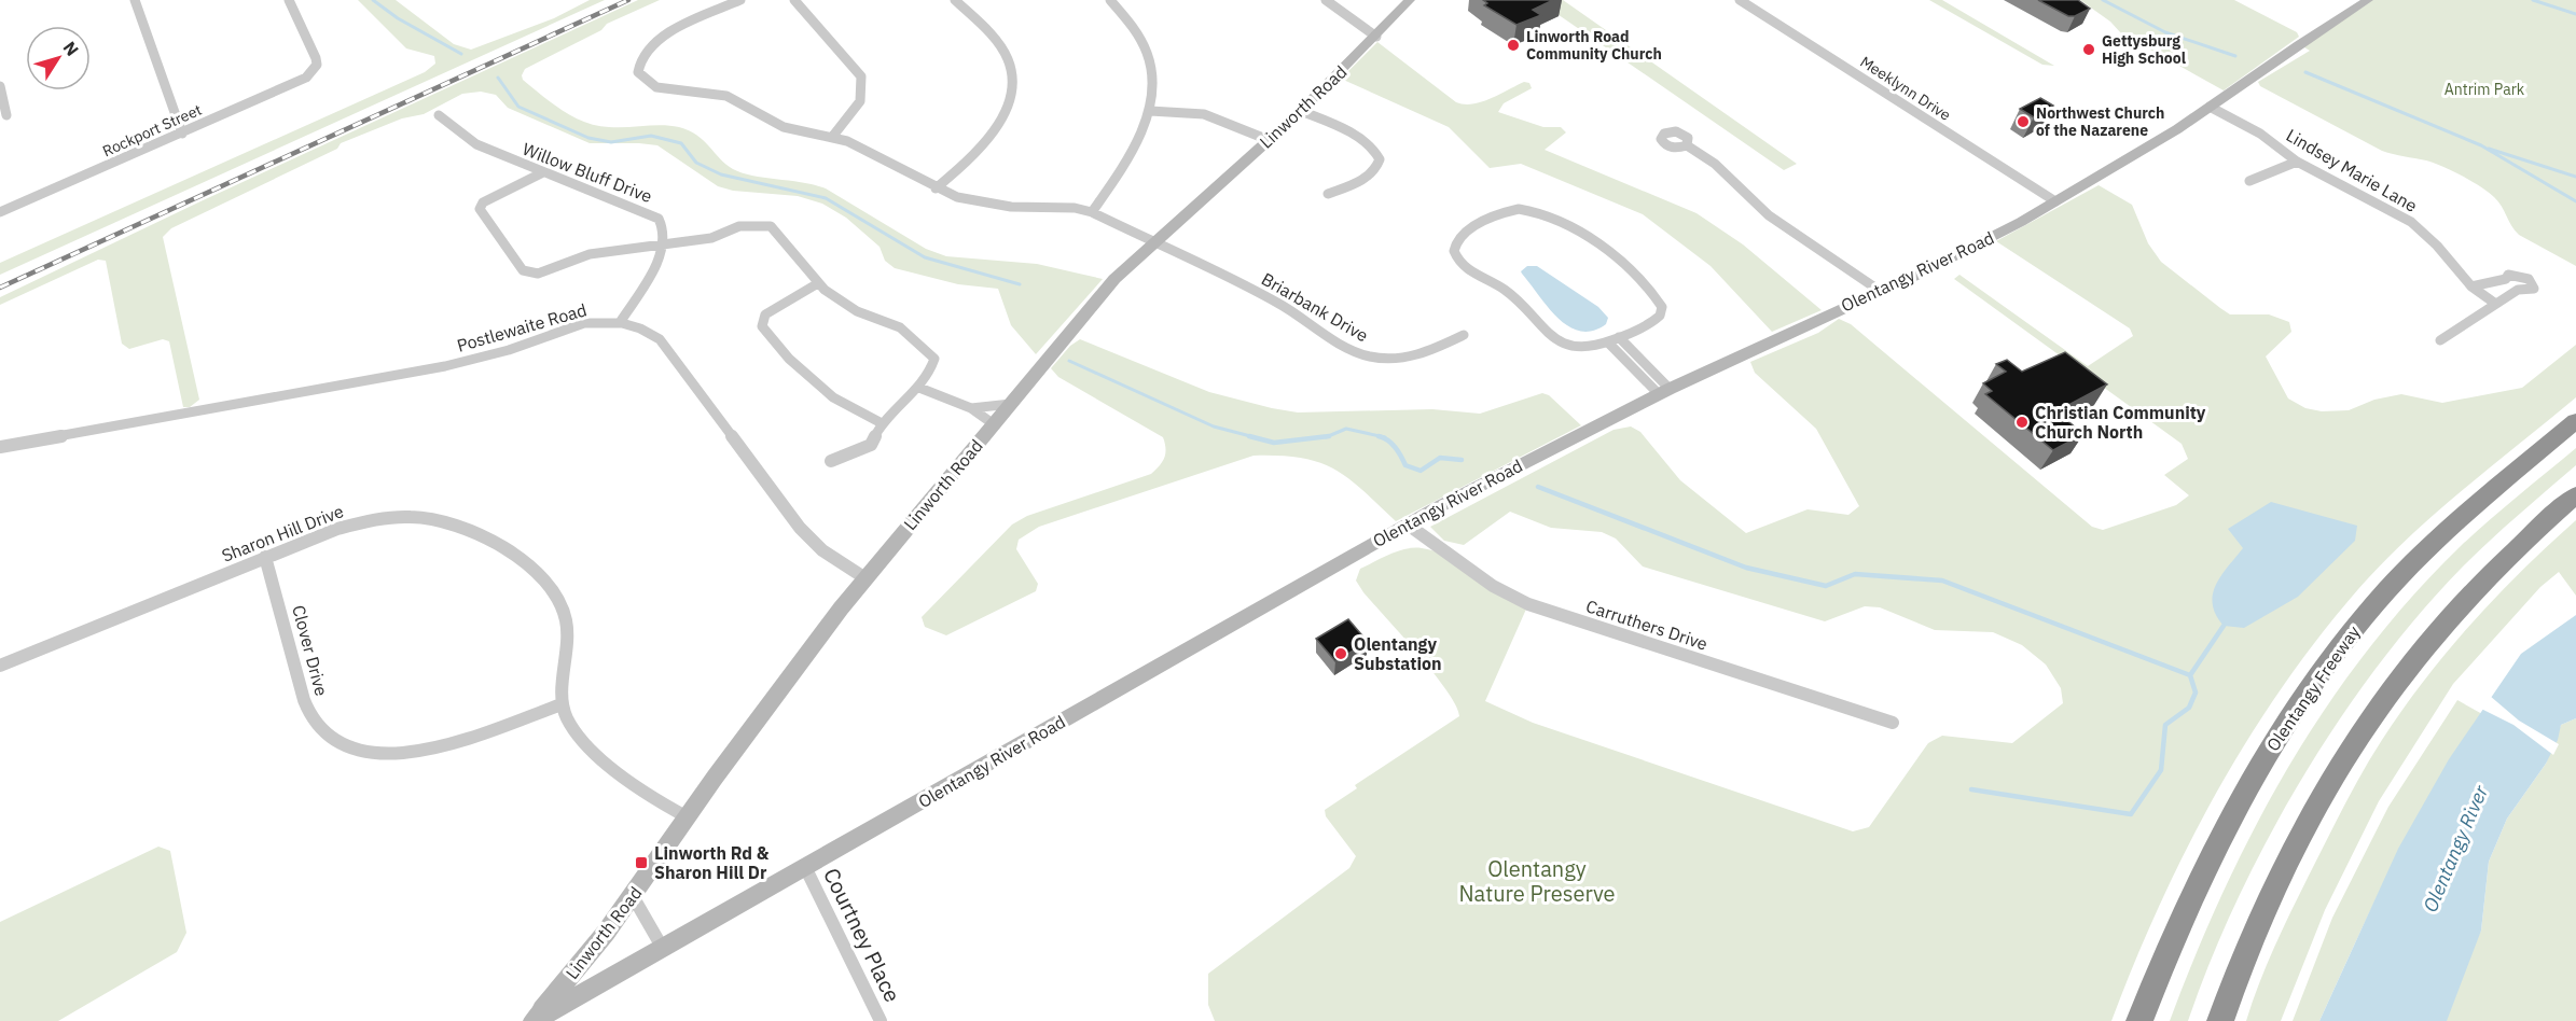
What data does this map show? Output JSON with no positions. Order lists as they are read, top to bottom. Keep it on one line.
{"streets":{"highway":["Olentangy Freeway"],"main road":["Linworth Road","Olentangy River Road"],"street":["Meeklynn Drive","Rockport Street","Lindsey Marie Lane","Willow Bluff Drive","Briarbank Drive","Postlewaite Road","Sharon Hill Drive","Carruthers Drive","Clover Drive","Courtney Place"]},"crossings":[["Meeklynn Drive","Olentangy River Road"],["Linworth Road","Olentangy River Road"],["Linworth Road","Briarbank Drive"],["Linworth Road","Postlewaite Road"],["Lindsey Marie Lane","Olentangy River Road"],["Olentangy River Road","Carruthers Drive"],["Olentangy River Road","Courtney Place"],["Sharon Hill Drive","Clover Drive"]],"water":["Olentangy River"],"parks":["Antrim Park","Olentangy Nature Preserve"],"places":{"other":["Linworth Road Community Church","Gettysburg High School","Northwest Church of the Nazarene","Christian Community Church North","Olentangy Substation"],"transit":["Linworth Rd & Sharon Hill Dr"]},"north":"top right"}
